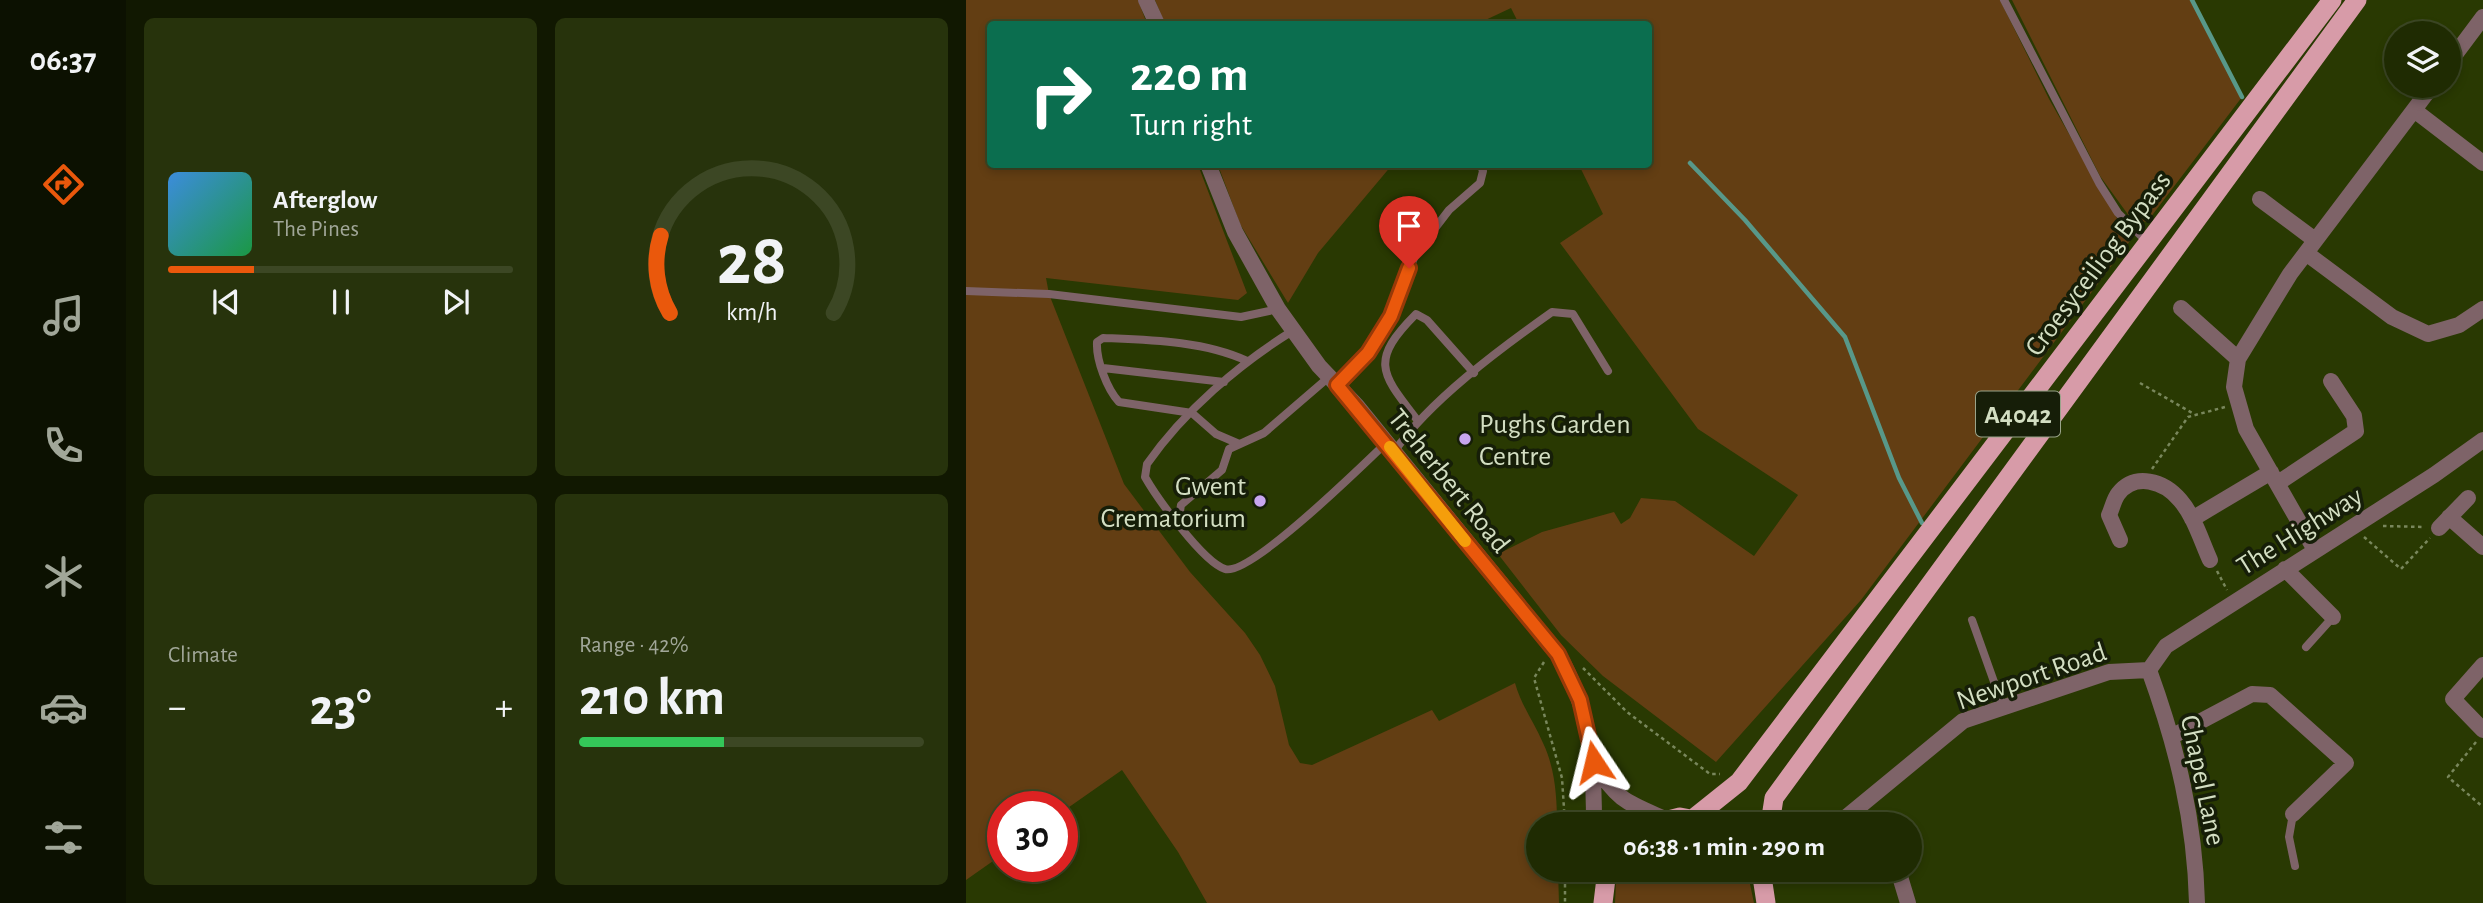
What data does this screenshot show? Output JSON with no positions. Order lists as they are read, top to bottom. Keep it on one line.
{"streets":{"highway":["Croesyceiliog Bypass","A4042"],"street":["Treherbert Road","The Highway","Newport Road","Chapel Lane"]},"crossings":[["The Highway","Newport Road"],["The Highway","Chapel Lane"],["Newport Road","Chapel Lane"]],"places":["Pughs Garden Centre","Gwent Crematorium"],"page":{"tabs":"06:37","turn":["220 m","Turn right"],"song":["Afterglow","The Pines"],"tile":["Climate",["Range · 42%","210 km"]],"heat":["−","23°","+"],"limit":"30","trip":"06:38 · 1 min · 290 m","gauge":["28","km/h"]}}
